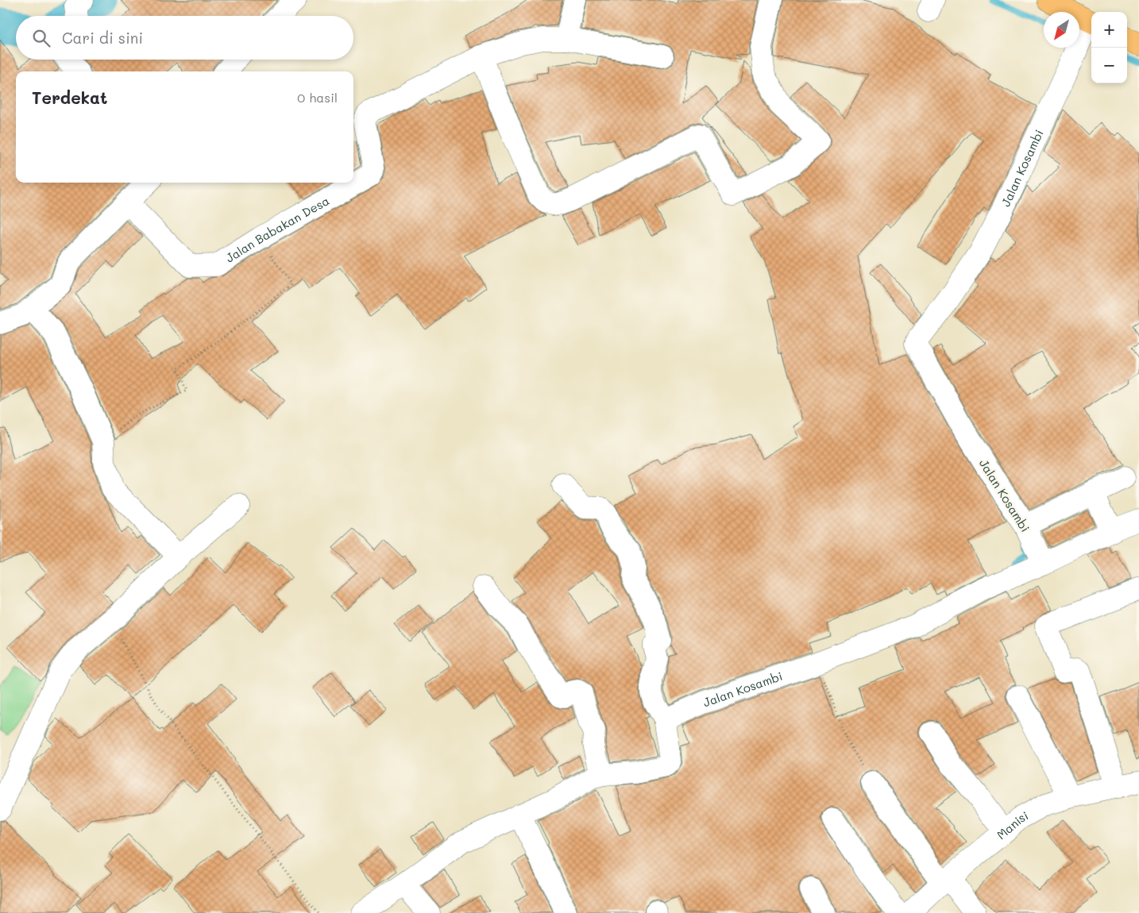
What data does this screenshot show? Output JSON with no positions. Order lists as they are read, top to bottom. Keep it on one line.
{"streets":{"street":["Jalan Kosambi","Jalan Babakan Desa","Manisi"]},"north":"bottom left","page":{"map_buttons":["+","−"],"search":"Cari di sini","heading":["Terdekat","0 hasil"]}}
